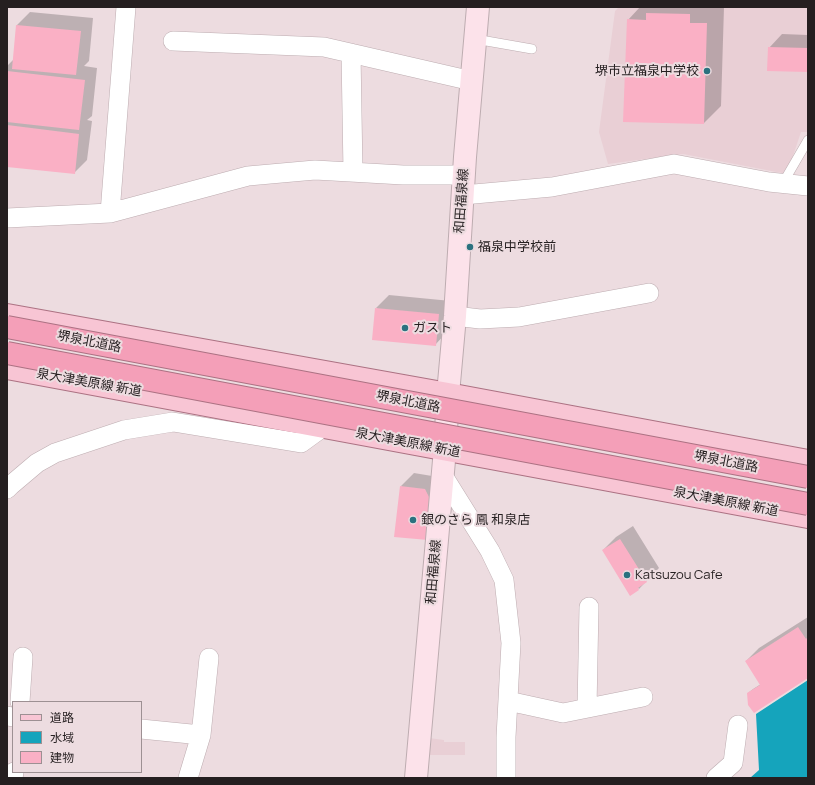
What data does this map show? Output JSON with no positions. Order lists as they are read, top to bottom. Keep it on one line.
{"streets":{"highway":["堺泉北道路"],"main road":["和田福泉線","泉大津美原線 新道"]},"crossings":[["和田福泉線","泉大津美原線 新道"]],"places":["堺市立福泉中学校","福泉中学校前","ガスト","銀のさら 鳳 和泉店","Katsuzou Cafe"],"legend":["道路","水域","建物"]}
